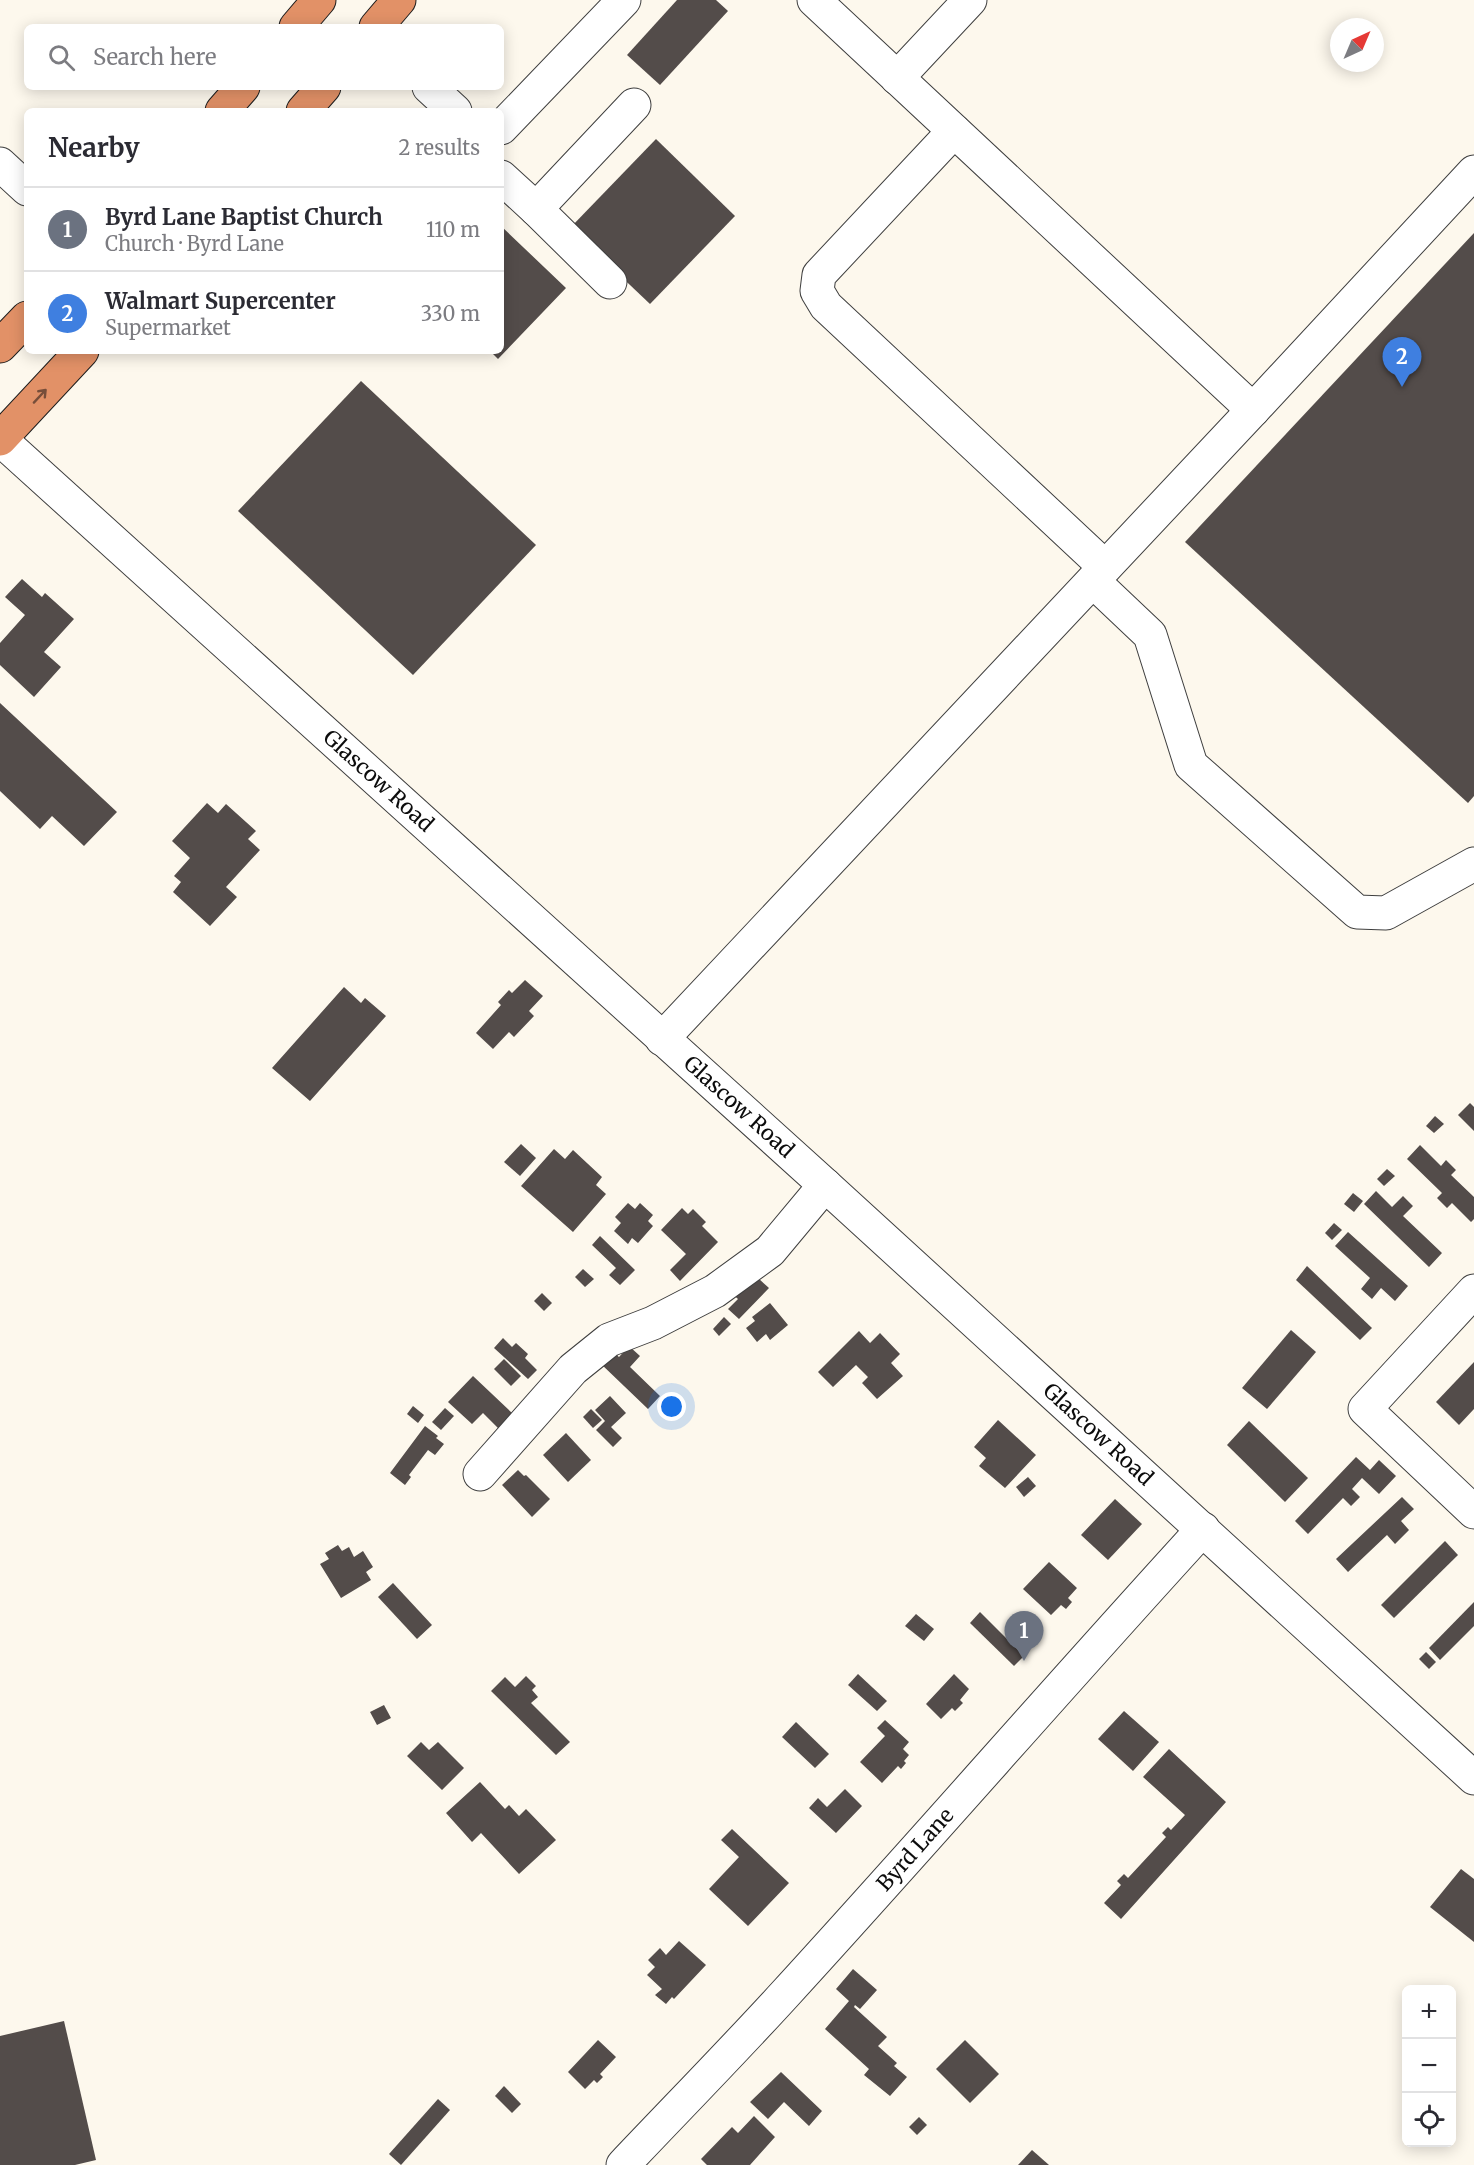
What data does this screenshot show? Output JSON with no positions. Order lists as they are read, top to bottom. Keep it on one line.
{"streets":{"street":["Glascow Road","Byrd Lane"]},"crossings":[["Glascow Road","Byrd Lane"]],"north":"top right","page":{"search":"Search here","heading":["Nearby","2 results"],"list":[{"mark":"1","name":"Byrd Lane Baptist Church","note":"Church · Byrd Lane","value":"110 m"},{"mark":"2","name":"Walmart Supercenter","note":"Supermarket","value":"330 m"}],"pins":["2","1"],"map_buttons":["+","−"]}}
